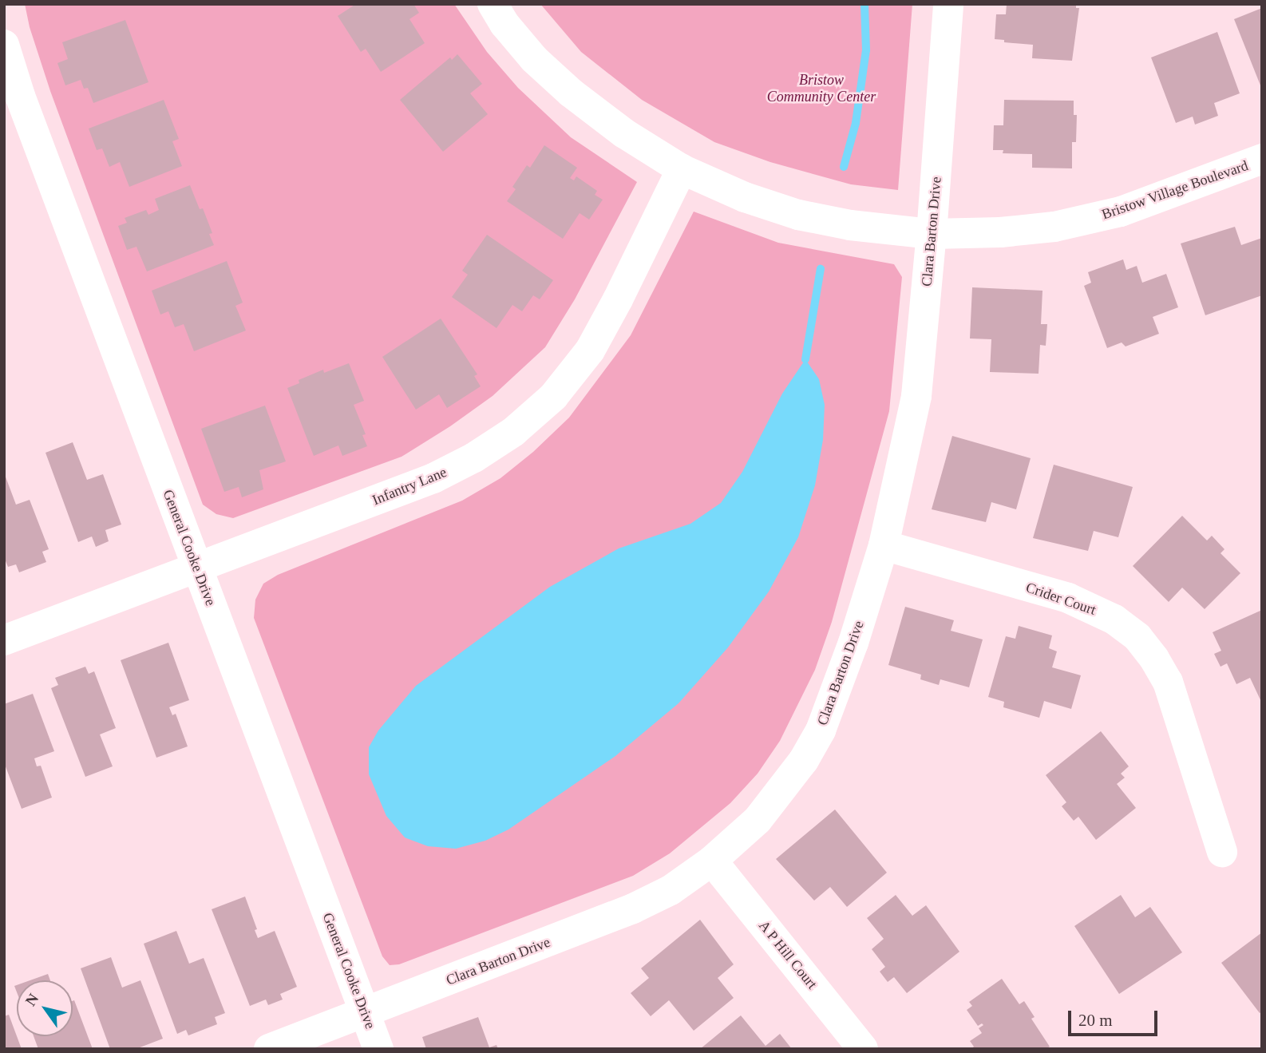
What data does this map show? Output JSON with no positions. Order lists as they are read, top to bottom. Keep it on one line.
{"streets":{"street":["Bristow Village Boulevard","Clara Barton Drive","Infantry Lane","General Cooke Drive","Crider Court","A P Hill Court"]},"crossings":[["Bristow Village Boulevard","Clara Barton Drive"],["Bristow Village Boulevard","Infantry Lane"],["Clara Barton Drive","General Cooke Drive"],["Clara Barton Drive","Crider Court"],["Clara Barton Drive","A P Hill Court"],["Infantry Lane","General Cooke Drive"]],"parks":["Bristow Community Center"],"scale_bar":"20 m","north":"top left"}
